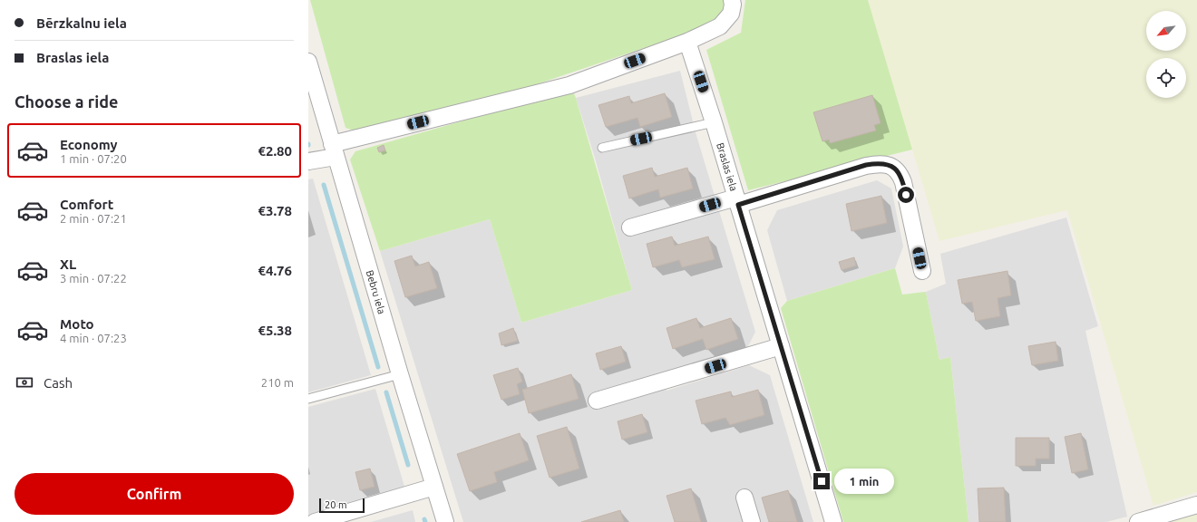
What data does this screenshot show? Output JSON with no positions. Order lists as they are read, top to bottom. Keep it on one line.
{"streets":{"street":["Braslas iela","Bebru iela"]},"scale_bar":"20 m","north":"bottom left","page":{"banner":["Bērzkalnu iela","Braslas iela"],"heading":"Choose a ride","list":[{"name":"Economy","note":"1 min · 07:20","value":"€2.80"},{"name":"Comfort","note":"2 min · 07:21","value":"€3.78"},{"name":"XL","note":"3 min · 07:22","value":"€4.76"},{"name":"Moto","note":"4 min · 07:23","value":"€5.38"}],"pay":["Cash","210 m"],"buttons":"Confirm","bubble":"1 min","scale":"20 m"}}
